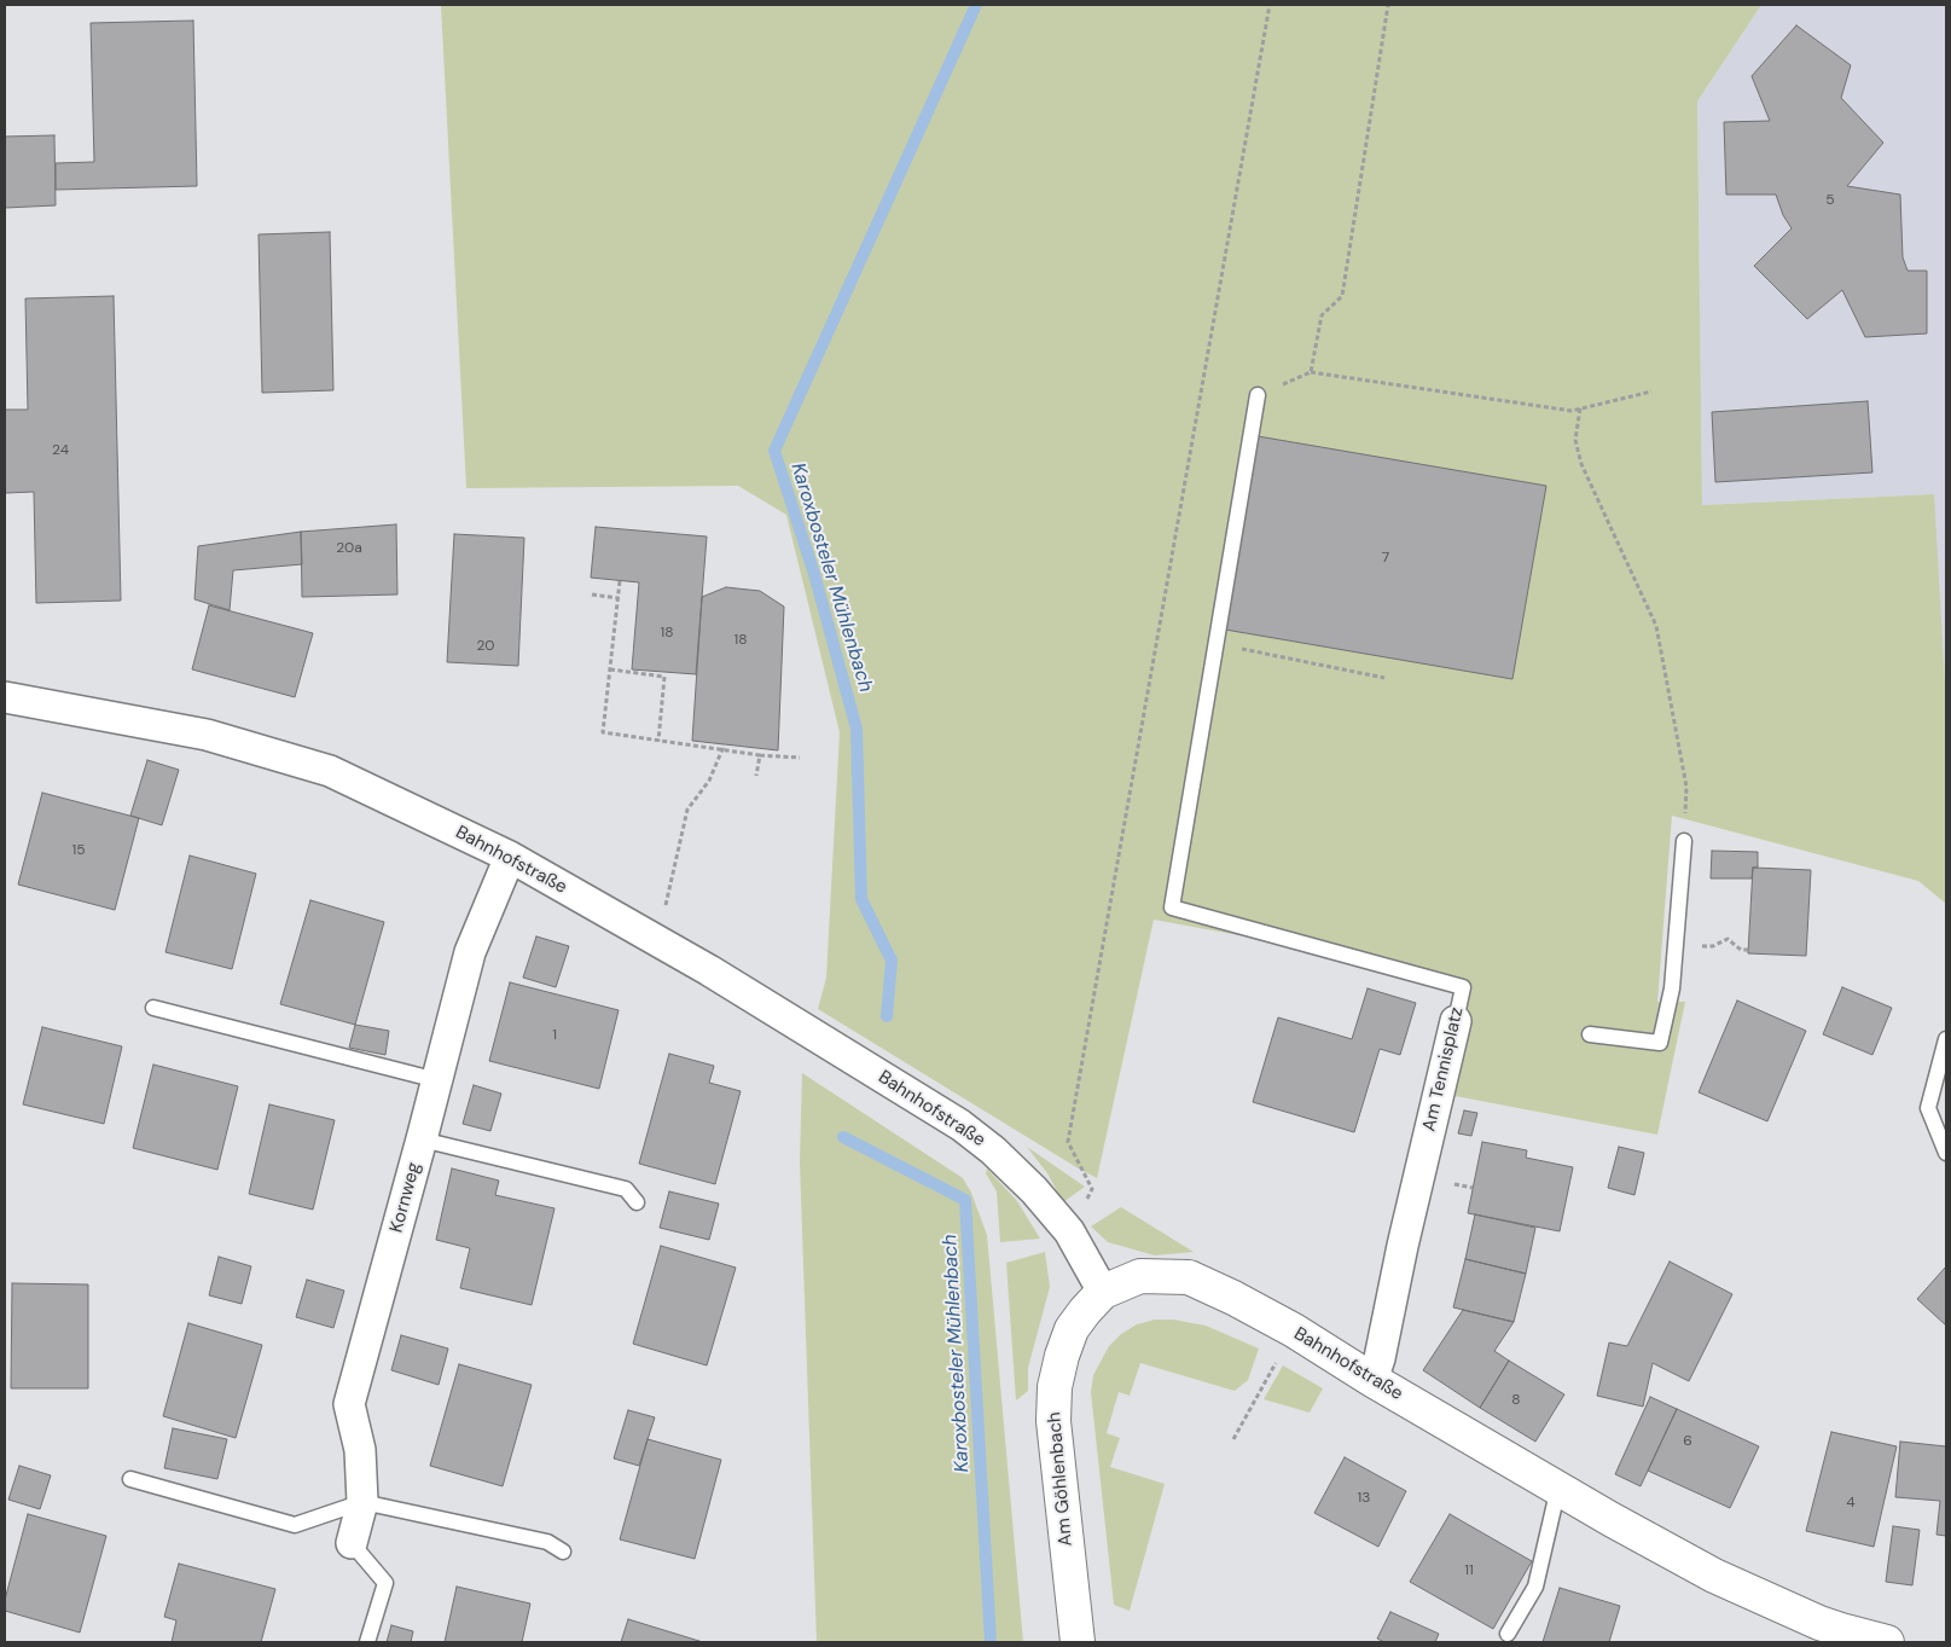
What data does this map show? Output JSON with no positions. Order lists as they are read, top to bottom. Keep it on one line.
{"streets":{"street":["Bahnhofstraße","Am Tennisplatz","Kornweg","Am Göhlenbach"]},"crossings":[["Bahnhofstraße","Am Tennisplatz"],["Bahnhofstraße","Kornweg"],["Bahnhofstraße","Am Göhlenbach"]],"water":["Karoxbosteler Mühlenbach"],"house_numbers":["5","24","20a","7","18","18","20","15","1","8","6","13","4","11"]}
